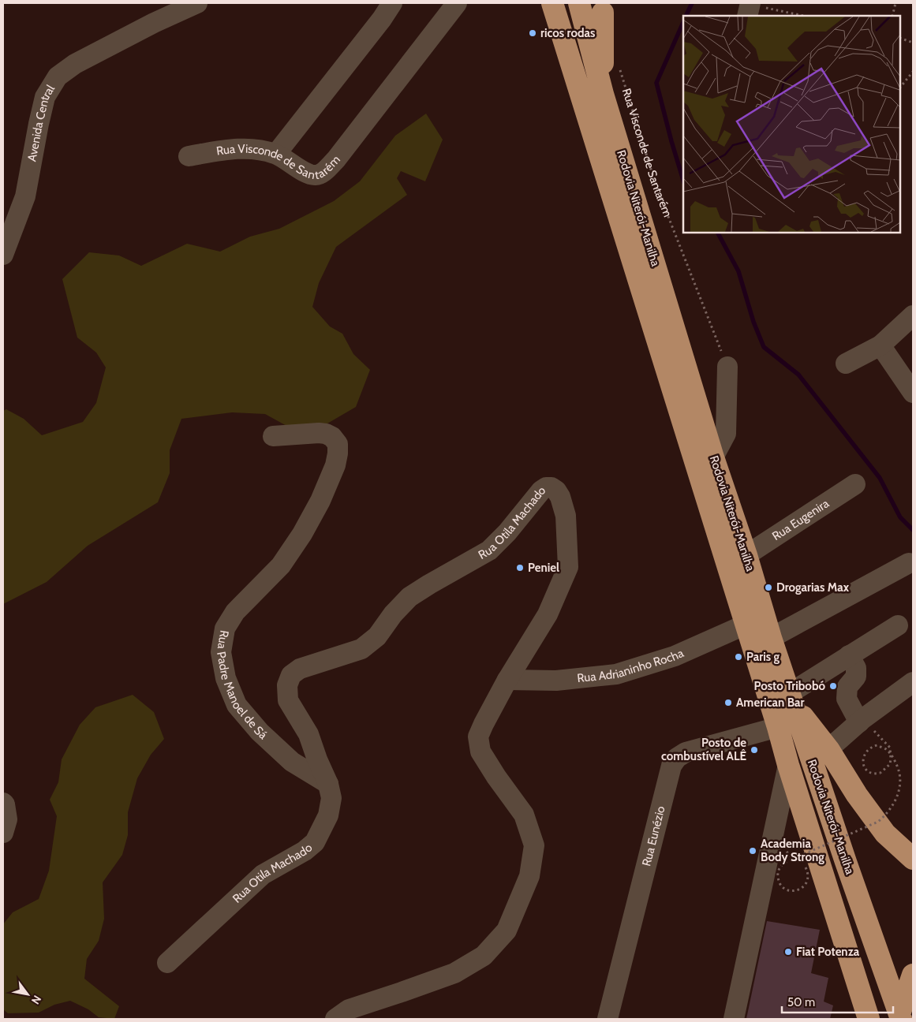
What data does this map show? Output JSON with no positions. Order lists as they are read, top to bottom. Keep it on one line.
{"streets":{"highway":["Rodovia Niterói-Manilha"],"street":["Avenida Central","Rua Visconde de Santarém","Rua Eugenira","Rua Otila Machado","Rua Adrianinho Rocha","Rua Padre Manoel de Sá","Rua Eunézio"]},"crossings":[["Rodovia Niterói-Manilha","Rua Eugenira"],["Rodovia Niterói-Manilha","Rua Adrianinho Rocha"],["Rodovia Niterói-Manilha","Rua Eunézio"],["Rua Otila Machado","Rua Adrianinho Rocha"],["Rua Otila Machado","Rua Padre Manoel de Sá"]],"places":["ricos rodas","Peniel","Drogarias Max","Paris g","Posto Tribobó","American Bar","Posto de combustível ALÊ","Academia Body Strong","Fiat Potenza"],"scale_bar":"50 m","north":"bottom right"}
